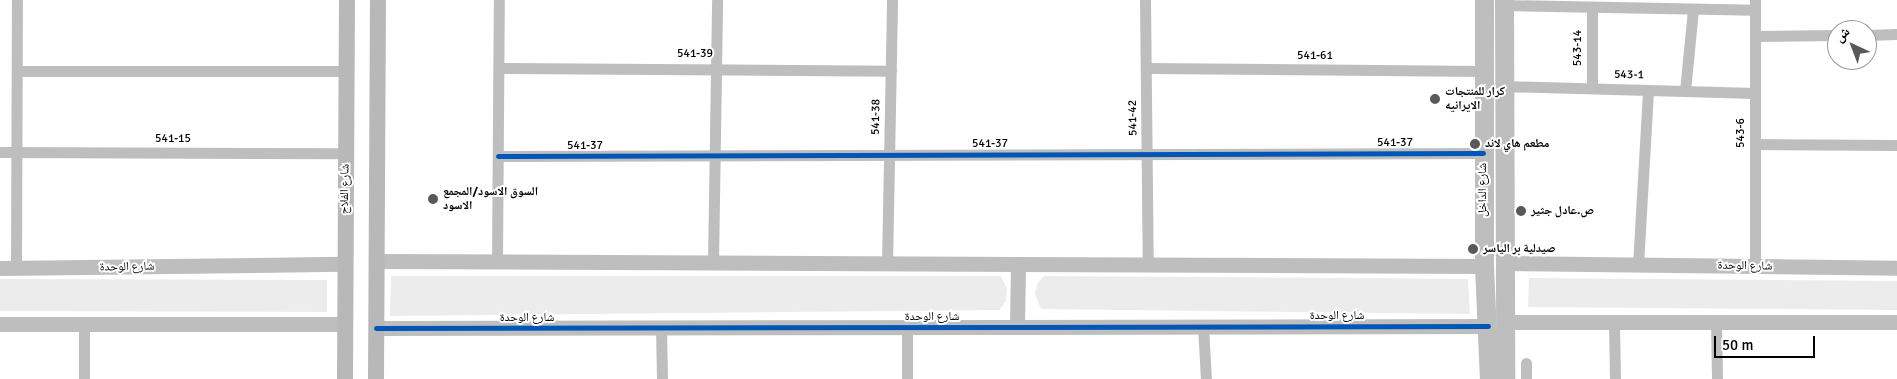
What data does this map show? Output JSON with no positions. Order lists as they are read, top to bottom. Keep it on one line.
{"streets":{"main road":["شارع الفلاح","شارع الداخل"],"street":["543-14","541-39","541-61","543-1","541-38","541-42","543-6","541-15","541-37","شارع الوحدة"]},"crossings":[["543-14","543-1"],["541-39","541-38"],["541-61","541-42"],["541-61","شارع الداخل"],["543-1","543-6"],["543-1","شارع الداخل"],["541-38","541-37"],["541-42","541-37"],["543-6","شارع الوحدة"],["541-15","شارع الفلاح"],["541-37","شارع الداخل"],["شارع الفلاح","شارع الوحدة"],["شارع الداخل","شارع الوحدة"]],"places":["كرار للمنتجات الايرانيه","مطعم هاي لاند","السوق الاسود/المجمع الاسود","ص.عادل جثير","صيدلية بر الياسر"],"scale_bar":"50 m","north":"top left"}
